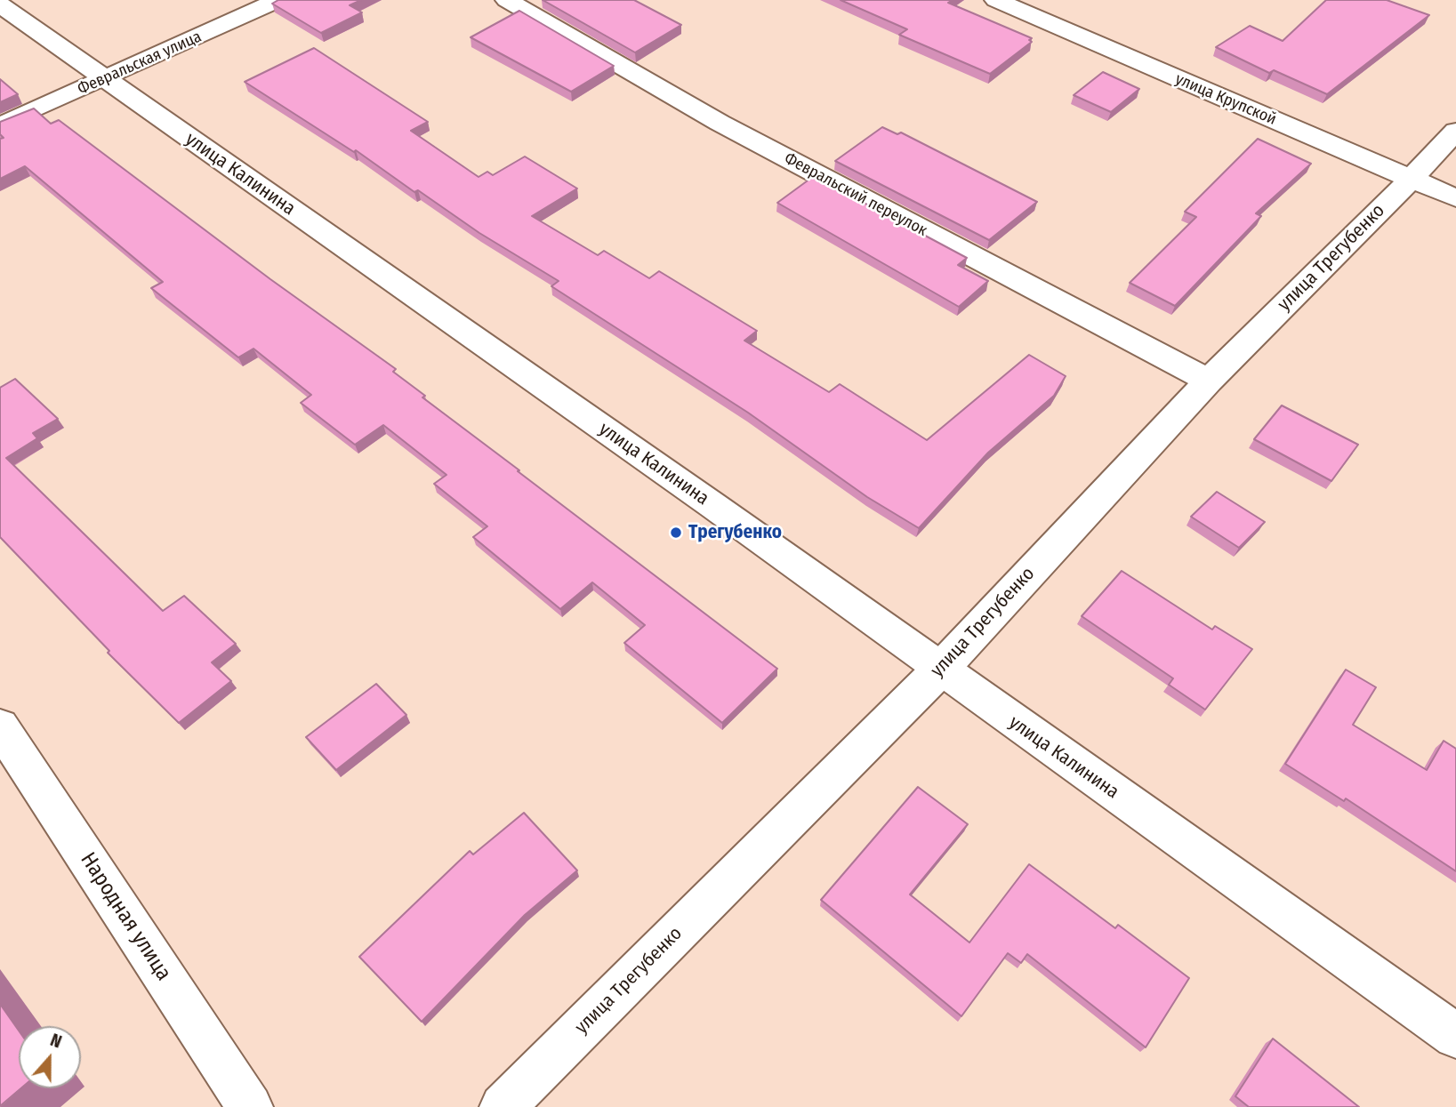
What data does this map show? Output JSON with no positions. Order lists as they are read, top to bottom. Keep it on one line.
{"streets":{"street":["Февральская улица","улица Крупской","улица Калинина","Февральский переулок","улица Трегубенко","Народная улица"]},"crossings":[["Февральская улица","улица Калинина"],["улица Крупской","улица Трегубенко"],["улица Калинина","улица Трегубенко"],["Февральский переулок","улица Трегубенко"]],"places":["Трегубенко"],"north":"top"}
